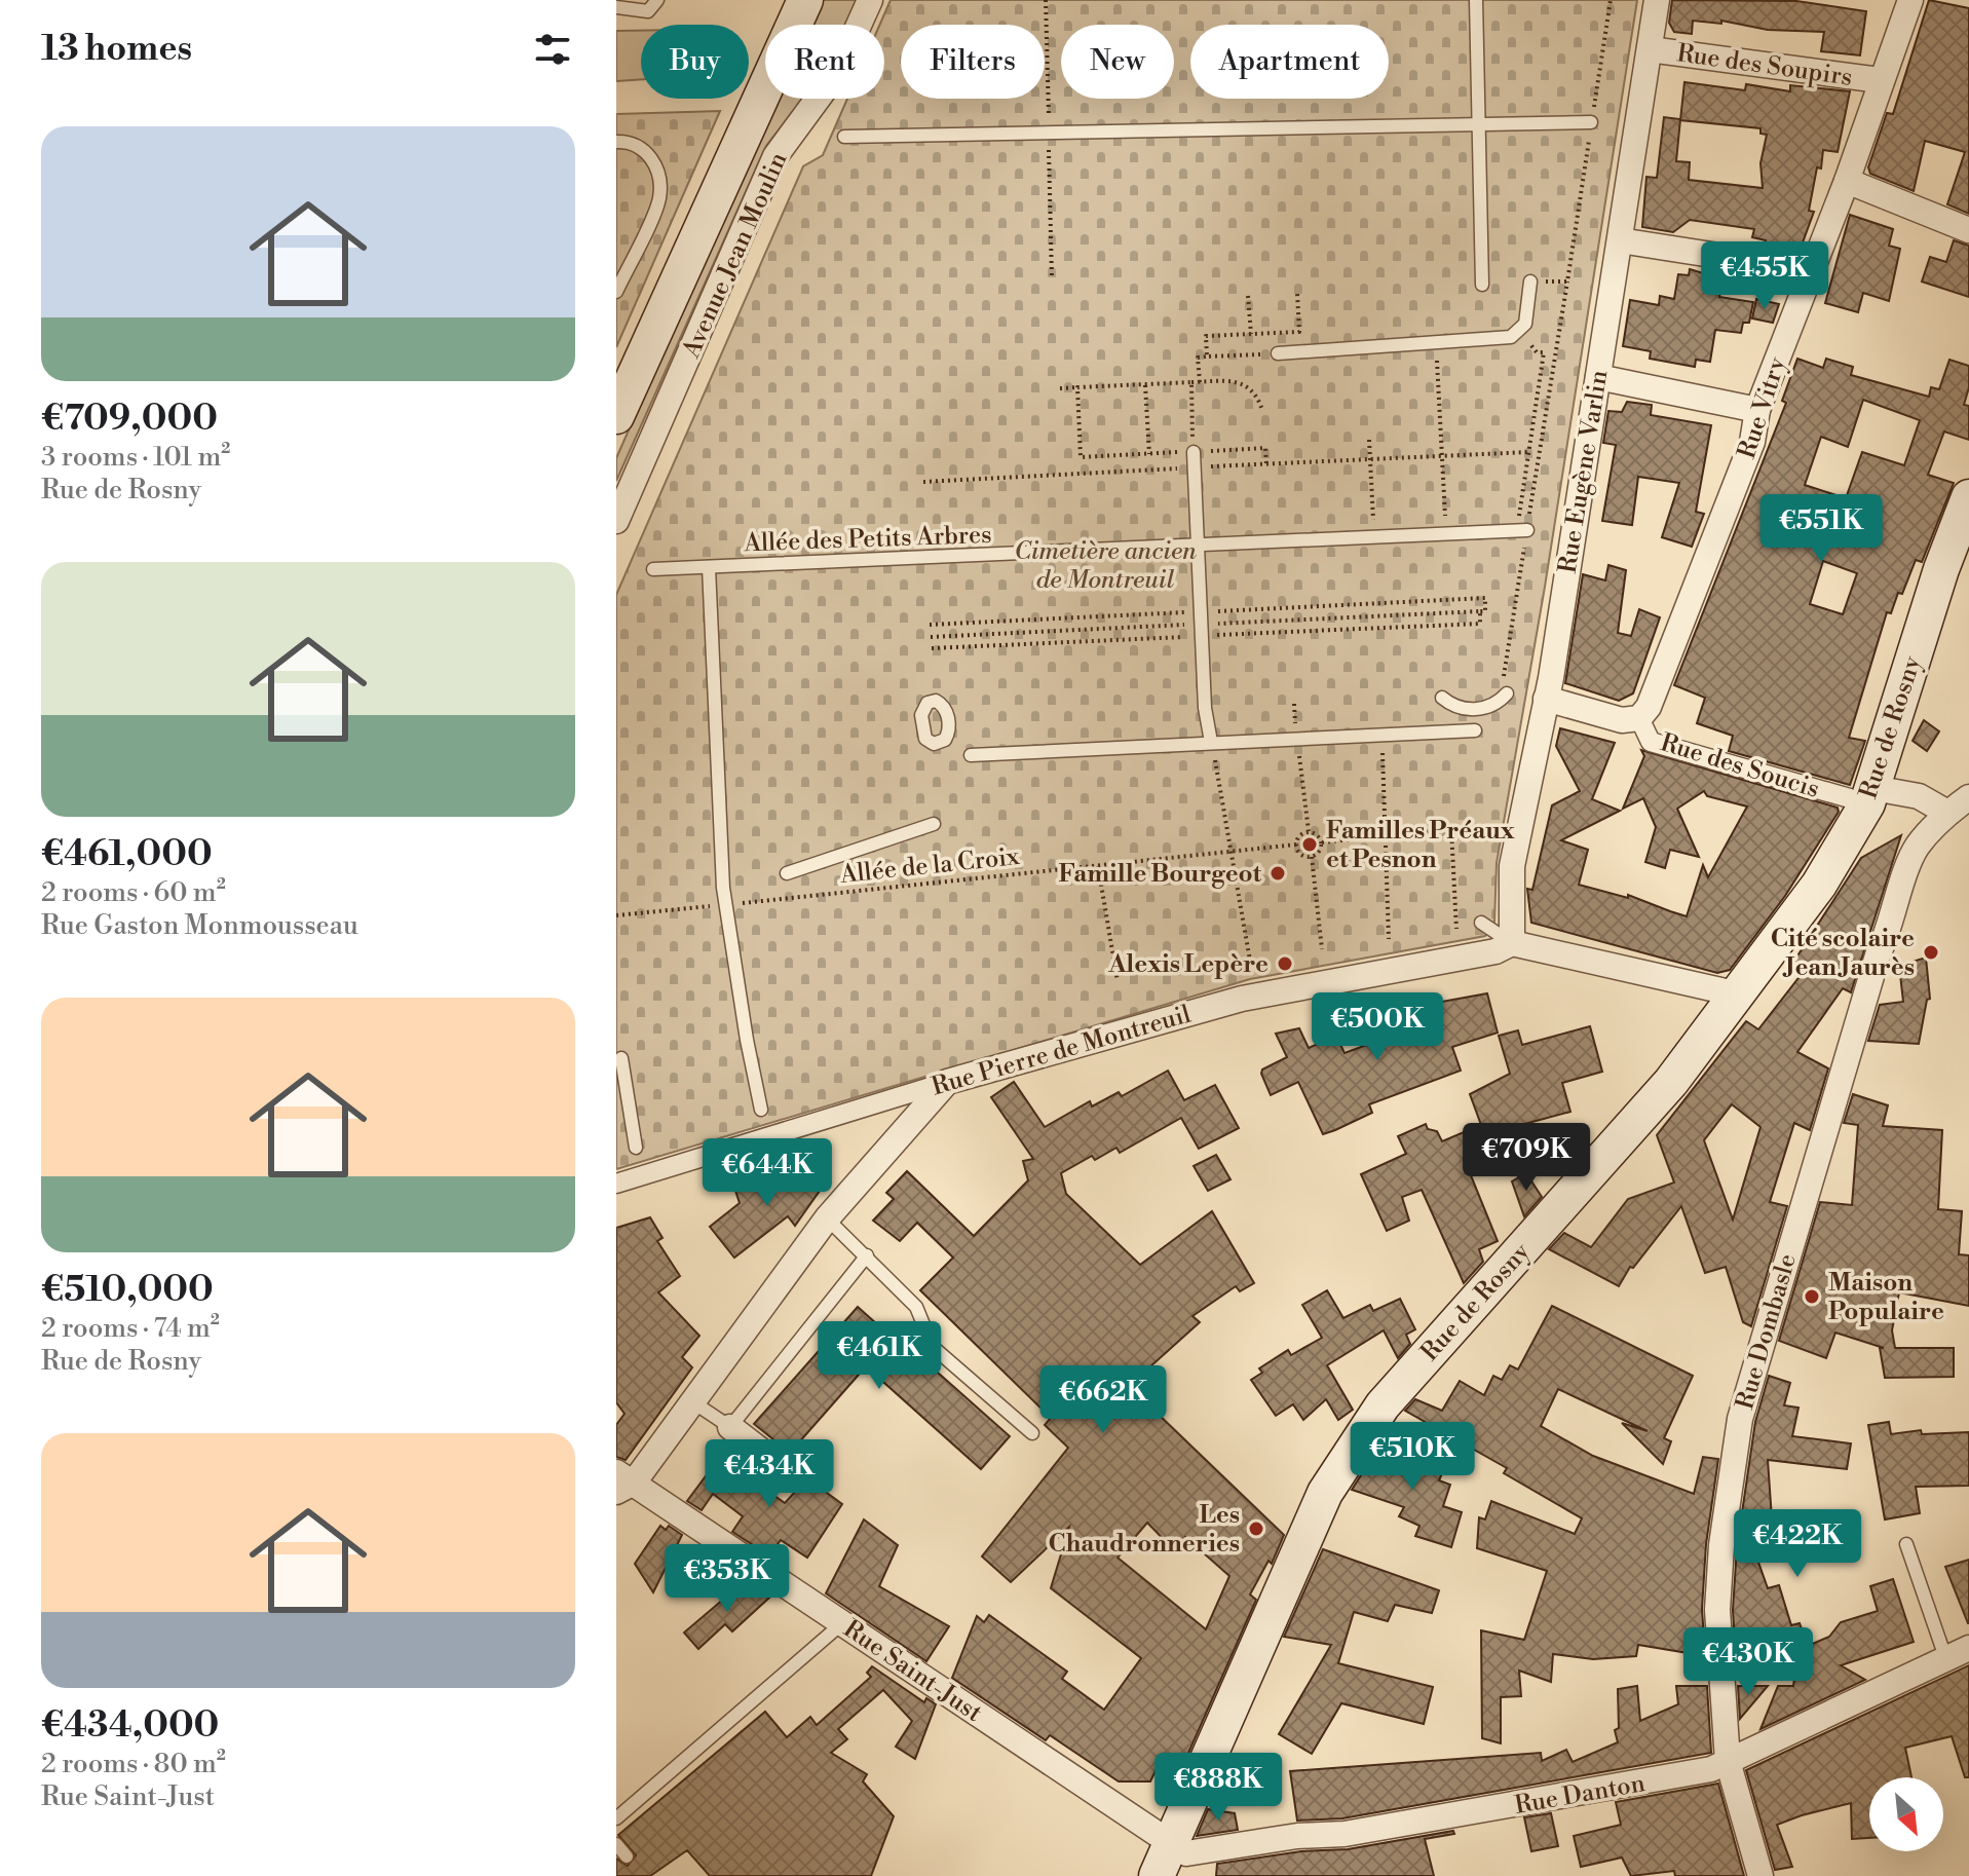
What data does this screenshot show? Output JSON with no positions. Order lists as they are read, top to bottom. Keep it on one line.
{"streets":{"main road":["Avenue Jean Moulin","Rue de Rosny"],"street":["Rue des Soupirs","Rue Vitry","Rue Eugène Varlin","Rue des Soucis","Rue Pierre de Montreuil","Rue Dombasle","Rue Saint-Just","Rue Danton"],"lane":["Allée des Petits Arbres"],"path":["Allée de la Croix"]},"crossings":[["Rue des Soupirs","Rue Vitry"],["Rue des Soupirs","Rue Eugène Varlin"],["Rue Vitry","Rue des Soucis"],["Rue Eugène Varlin","Rue des Soucis"],["Rue Eugène Varlin","Rue Pierre de Montreuil"],["Rue de Rosny","Rue des Soucis"],["Rue de Rosny","Rue Saint-Just"],["Rue de Rosny","Rue Danton"],["Rue Dombasle","Rue Danton"],["Rue Saint-Just","Rue Danton"]],"parks":["Cimetière ancien de Montreuil"],"places":["Familles Préaux et Pesnon","Famille Bourgeot","Cité scolaire Jean Jaurès","Alexis Lepère","Maison Populaire","Les Chaudronneries"],"north":"bottom right","page":{"heading":"13 homes","chip":["Buy","Rent","Filters","New","Apartment"],"list":[{"name":"€709,000","note":"3 rooms · 101 m² · Rue de Rosny"},{"name":"€461,000","note":"2 rooms · 60 m² · Rue Gaston Monmousseau"},{"name":"€510,000","note":"2 rooms · 74 m² · Rue de Rosny"},{"name":"€434,000","note":"2 rooms · 80 m² · Rue Saint-Just"}],"price":["€455K","€551K","€500K","€709K","€644K","€461K","€662K","€510K","€434K","€422K","€353K","€430K","€888K"]}}
